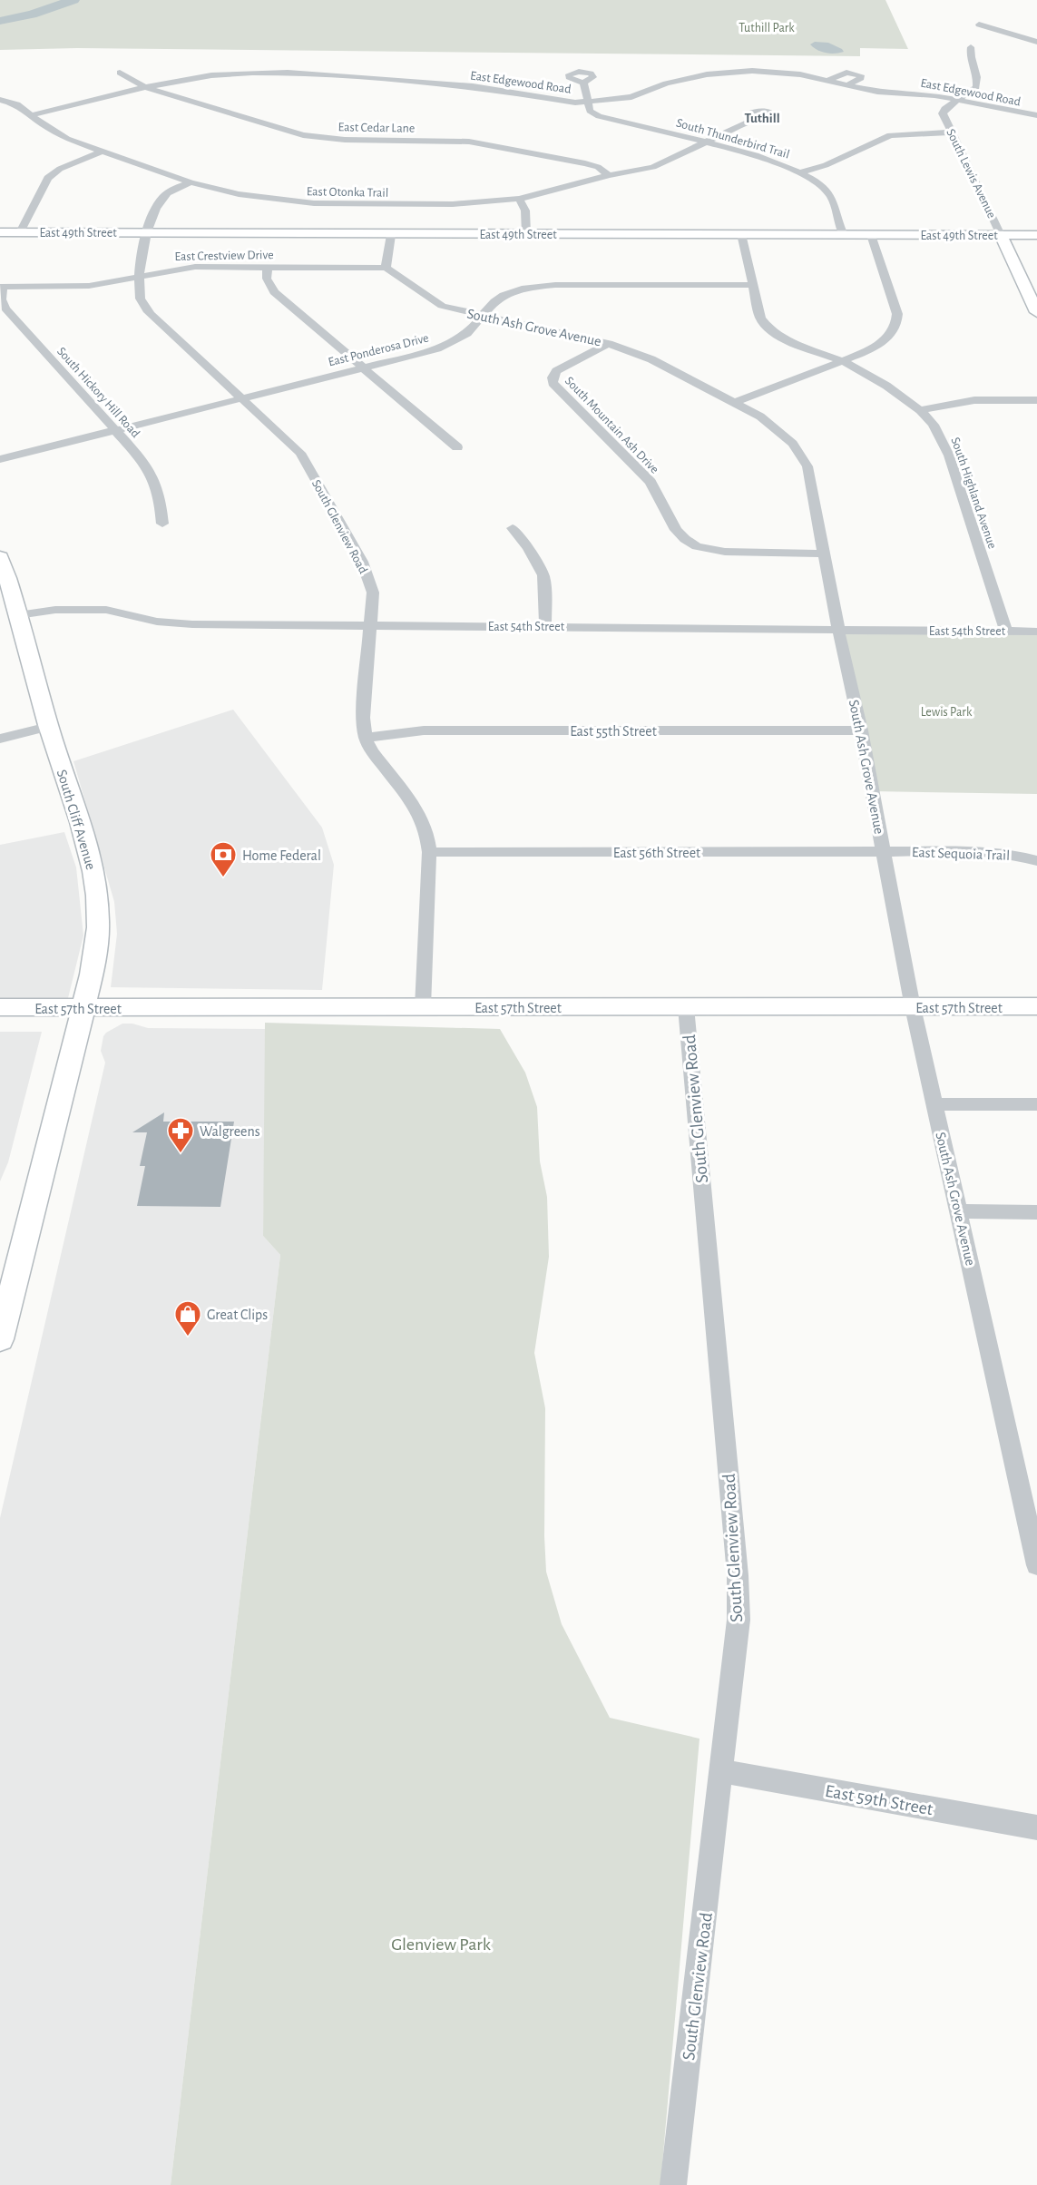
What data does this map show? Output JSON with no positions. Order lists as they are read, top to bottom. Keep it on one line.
{"streets":{"main road":["South Lewis Avenue","East 49th Street","South Cliff Avenue","East 57th Street"],"street":["East Edgewood Road","East Cedar Lane","South Thunderbird Trail","East Otonka Trail","East Crestview Drive","South Ash Grove Avenue","East Ponderosa Drive","South Hickory Hill Road","South Mountain Ash Drive","South Highland Avenue","South Glenview Road","East 54th Street","East 55th Street","East 56th Street","East Sequoia Trail","East 59th Street"]},"crossings":[["East Edgewood Road","East Cedar Lane"],["East Edgewood Road","South Thunderbird Trail"],["East Edgewood Road","South Lewis Avenue"],["East Edgewood Road","East Otonka Trail"],["East Cedar Lane","East Otonka Trail"],["South Thunderbird Trail","East Otonka Trail"],["South Thunderbird Trail","East 49th Street"],["South Lewis Avenue","East 49th Street"],["East Otonka Trail","South Glenview Road"],["East 49th Street","South Highland Avenue"],["East 49th Street","South Glenview Road"],["East Crestview Drive","South Ash Grove Avenue"],["East Crestview Drive","South Hickory Hill Road"],["East Crestview Drive","South Glenview Road"],["South Ash Grove Avenue","East Ponderosa Drive"],["South Ash Grove Avenue","South Mountain Ash Drive"],["South Ash Grove Avenue","East 54th Street"],["South Ash Grove Avenue","East 55th Street"],["South Ash Grove Avenue","East 56th Street"],["South Ash Grove Avenue","East Sequoia Trail"],["South Ash Grove Avenue","East 57th Street"],["East Ponderosa Drive","South Hickory Hill Road"],["East Ponderosa Drive","South Highland Avenue"],["East Ponderosa Drive","South Glenview Road"],["South Highland Avenue","East 54th Street"],["South Glenview Road","East 54th Street"],["South Glenview Road","East 55th Street"],["South Glenview Road","East 56th Street"],["South Glenview Road","East 57th Street"],["South Glenview Road","East 59th Street"],["East 54th Street","South Cliff Avenue"],["South Cliff Avenue","East 57th Street"],["East 56th Street","East Sequoia Trail"]],"districts":["Tuthill"],"parks":["Tuthill Park","Lewis Park","Glenview Park"],"places":{"bank":["Home Federal"],"pharmacy":["Walgreens"],"shop":["Great Clips"]}}
